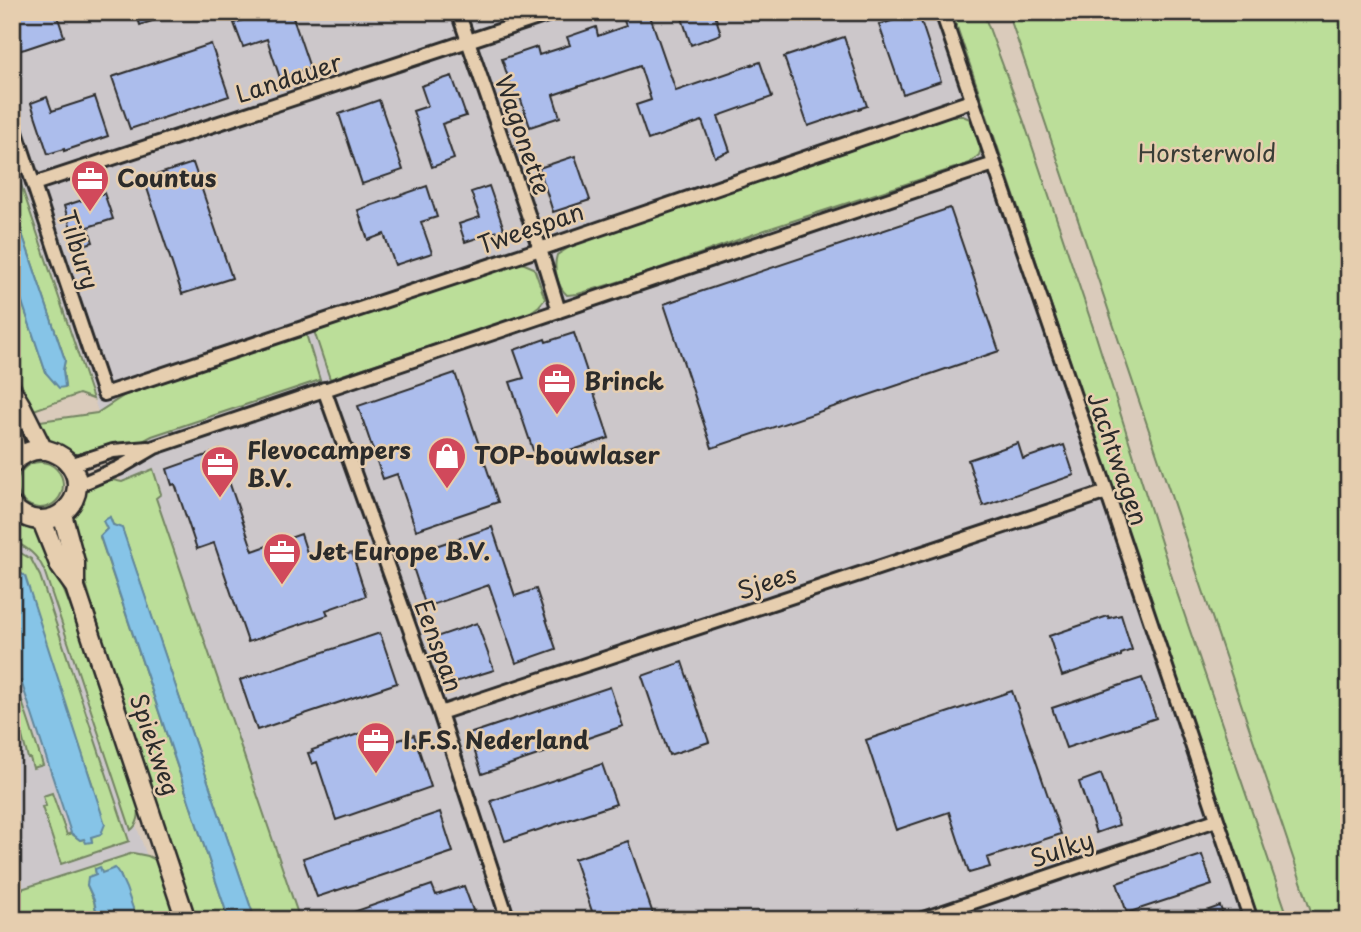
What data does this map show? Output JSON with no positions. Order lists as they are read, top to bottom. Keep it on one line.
{"streets":{"main road":["Spiekweg"],"street":["Landauer","Wagonette","Tweespan","Tilbury","Jachtwagen","Sjees","Eenspan","Sulky"]},"crossings":[["Landauer","Wagonette"],["Landauer","Tilbury"],["Wagonette","Tweespan"],["Tweespan","Tilbury"],["Tweespan","Jachtwagen"],["Jachtwagen","Sjees"],["Jachtwagen","Sulky"],["Sjees","Eenspan"]],"parks":["Horsterwold"],"places":{"office":["Countus","Brinck","Flevocampers B.V.","Jet Europe B.V.","I.F.S. Nederland"],"shop":["TOP-bouwlaser"]}}
